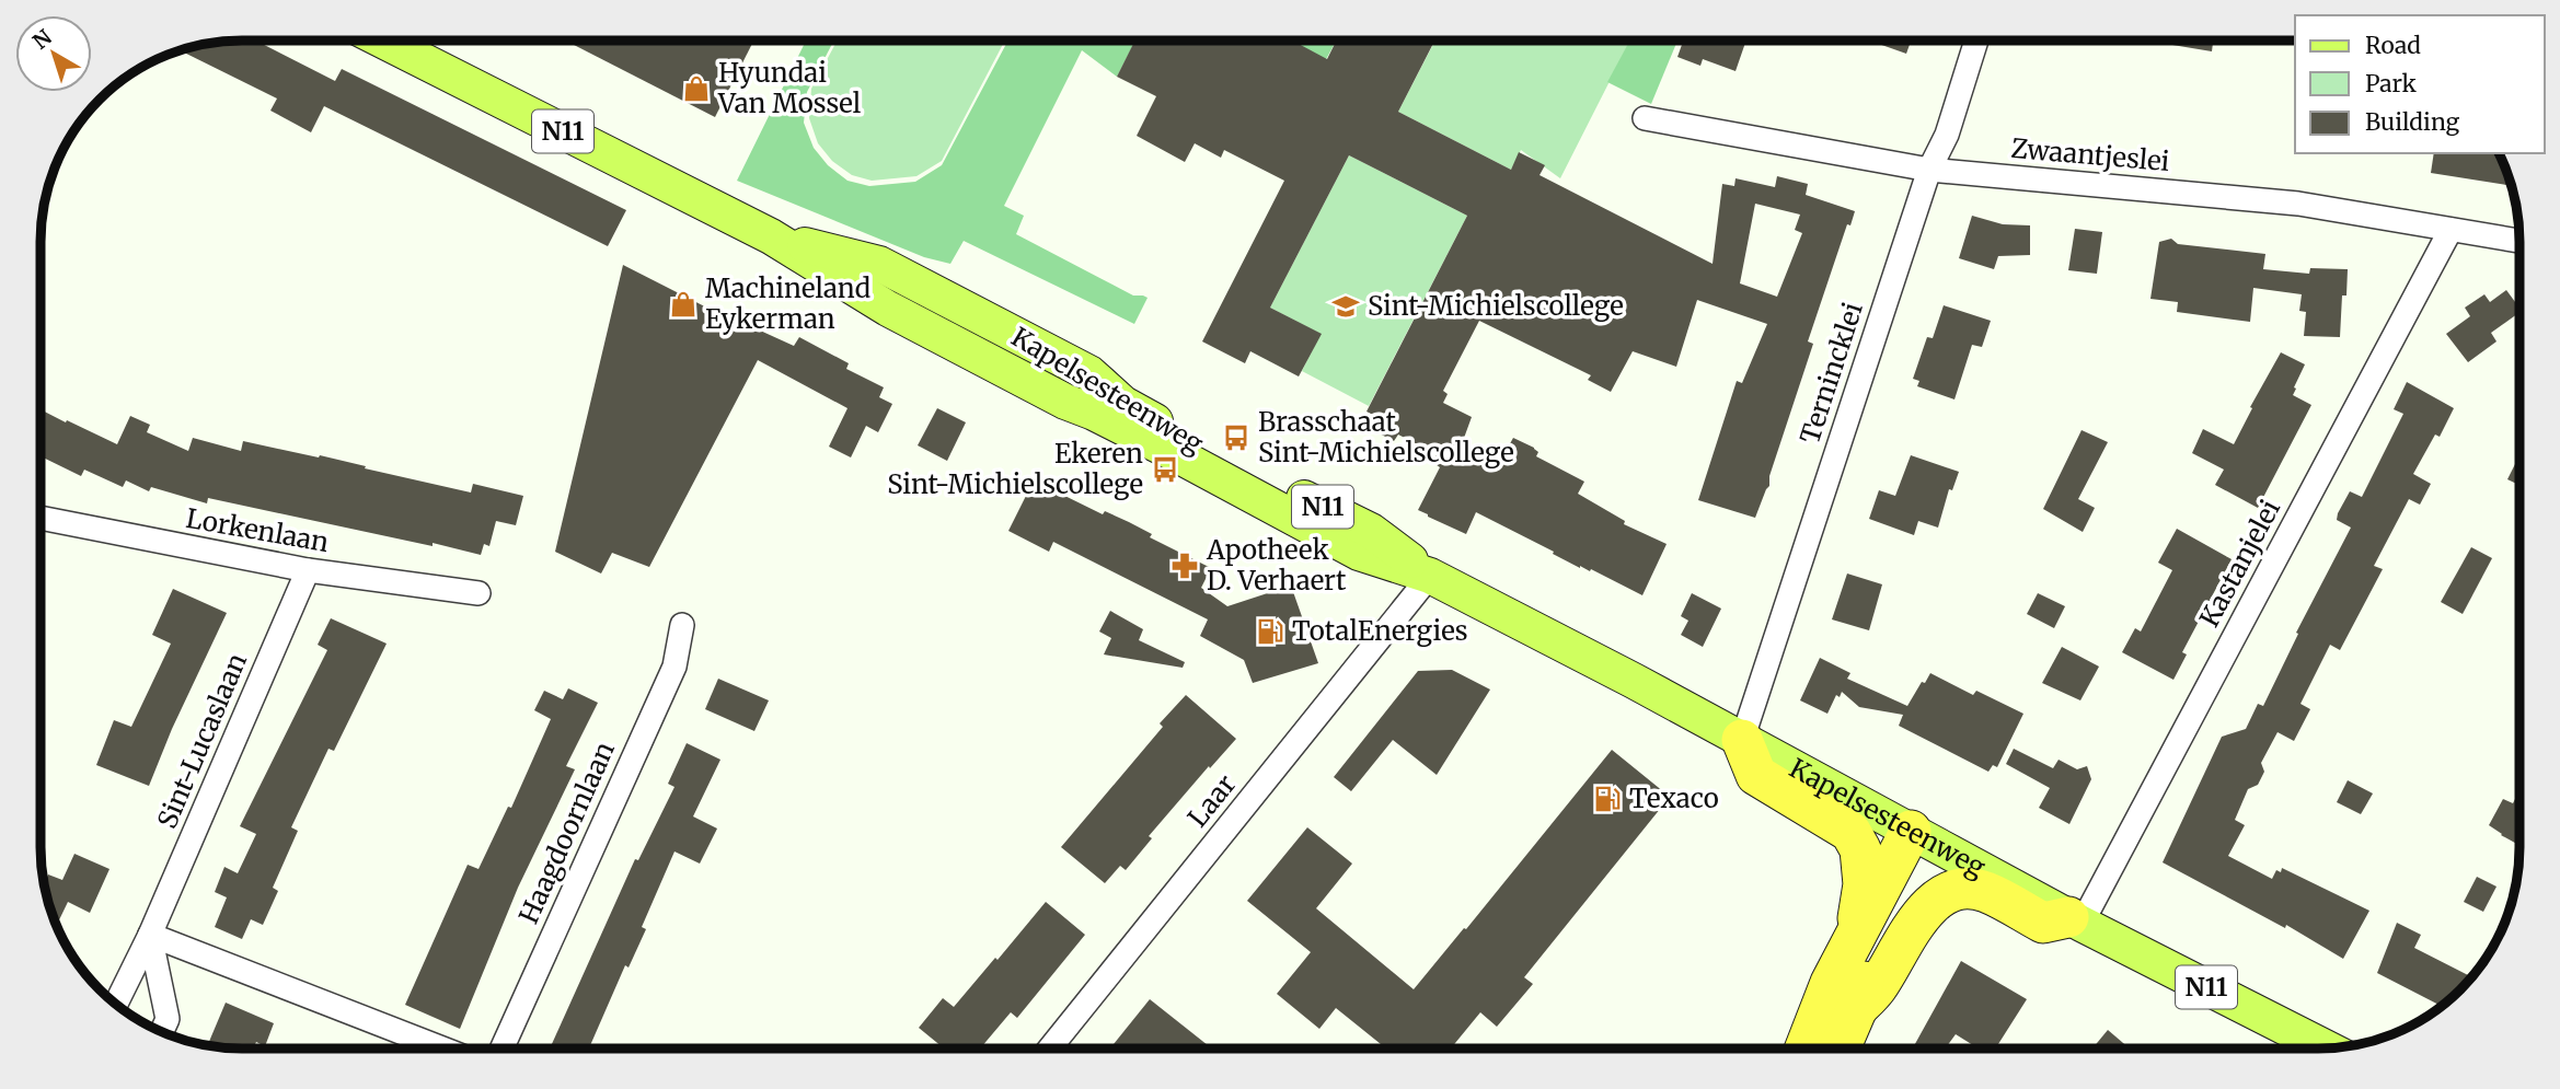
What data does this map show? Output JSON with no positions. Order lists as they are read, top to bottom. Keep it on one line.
{"streets":{"main road":["N11","Kapelsesteenweg"],"street":["Zwaantjeslei","Ternincklei","Lorkenlaan","Kastanjelei","Sint-Lucaslaan","Laar","Haagdoornlaan"]},"crossings":[["Zwaantjeslei","Ternincklei"],["Zwaantjeslei","Kastanjelei"],["Ternincklei","Kapelsesteenweg"],["Kapelsesteenweg","Kastanjelei"],["Kapelsesteenweg","Laar"],["Lorkenlaan","Sint-Lucaslaan"]],"places":{"shop":["Hyundai Van Mossel","Machineland Eykerman"],"school or university":["Sint-Michielscollege"],"bus stop":["Brasschaat Sint-Michielscollege","Ekeren Sint-Michielscollege"],"pharmacy":["Apotheek D. Verhaert"],"fuel station":["TotalEnergies","Texaco"]},"legend":["Road","Park","Building"],"north":"top left"}
